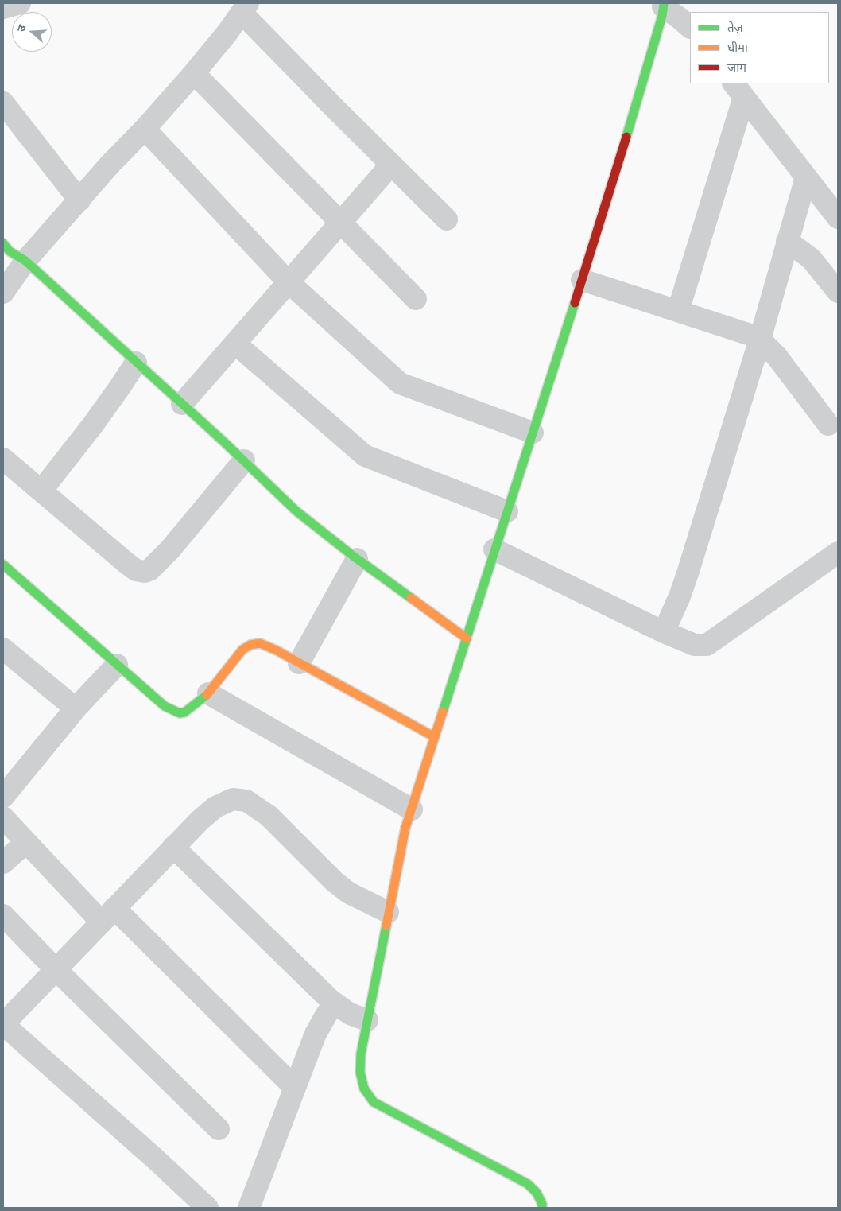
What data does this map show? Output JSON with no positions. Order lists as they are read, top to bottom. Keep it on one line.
{"legend":["तेज़","धीमा","जाम"],"north":"left"}
